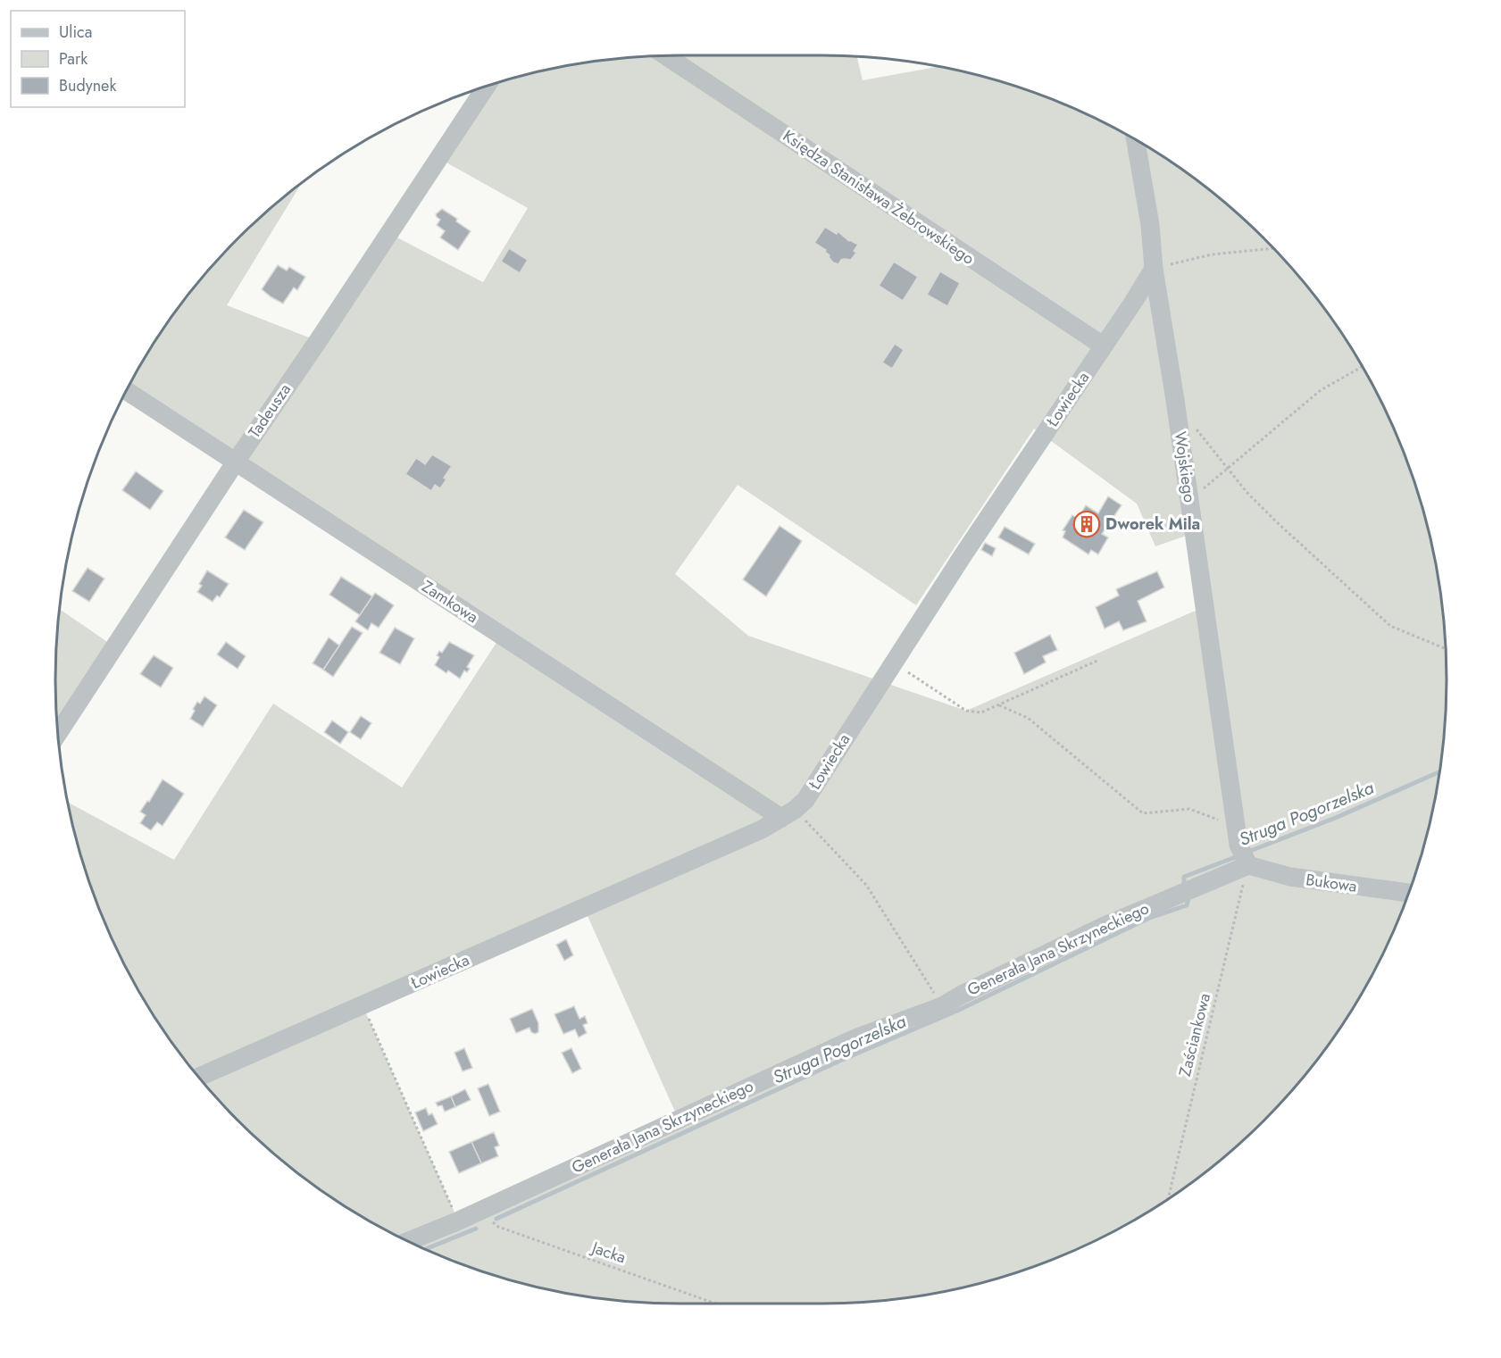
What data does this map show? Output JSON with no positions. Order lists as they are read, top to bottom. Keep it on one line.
{"streets":{"street":["Księdza Stanisława Żebrowskiego","Łowiecka","Tadeusza","Wojskiego","Zamkowa","Bukowa","Generała Jana Skrzyneckiego"],"path":["Zaściankowa","Jacka"]},"crossings":[["Księdza Stanisława Żebrowskiego","Łowiecka"],["Łowiecka","Wojskiego"],["Łowiecka","Zamkowa"],["Tadeusza","Zamkowa"],["Wojskiego","Bukowa"],["Wojskiego","Generała Jana Skrzyneckiego"],["Wojskiego","Zaściankowa"],["Bukowa","Generała Jana Skrzyneckiego"],["Bukowa","Zaściankowa"],["Generała Jana Skrzyneckiego","Zaściankowa"],["Generała Jana Skrzyneckiego","Jacka"]],"water":["Struga Pogorzelska"],"places":{"building":["Dworek Mila"]},"legend":["Ulica","Park","Budynek"]}
